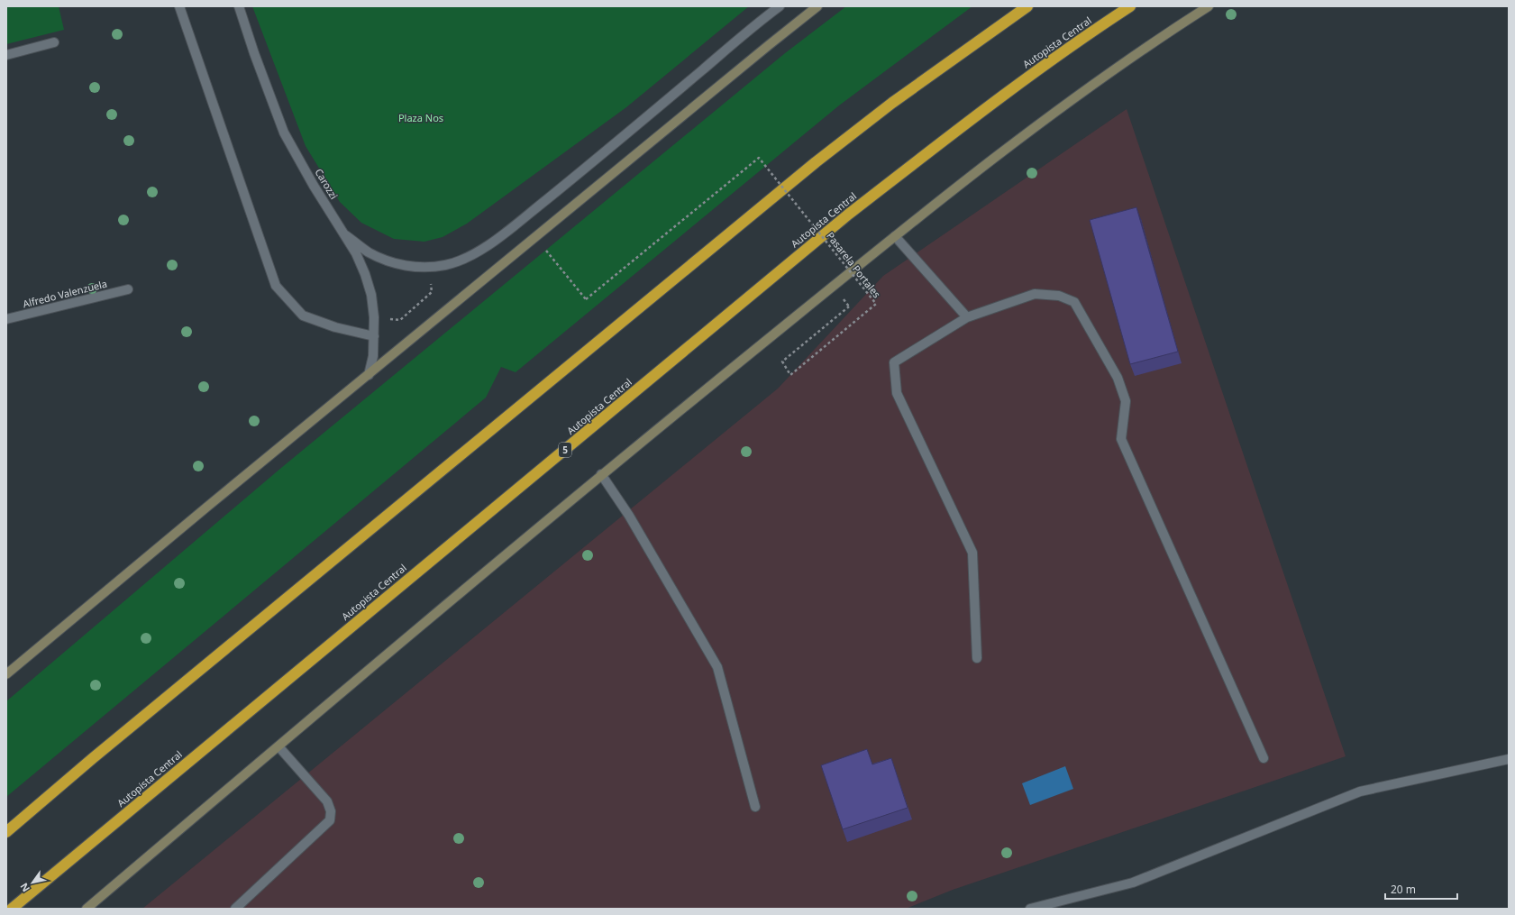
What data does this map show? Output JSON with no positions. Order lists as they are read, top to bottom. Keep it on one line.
{"streets":{"highway":["Autopista Central","5"],"street":["Carozzi","Alfredo Valenzuela"],"path":["Pasarela Portales"]},"parks":["Plaza Nos"],"scale_bar":"20 m","north":"bottom left"}
